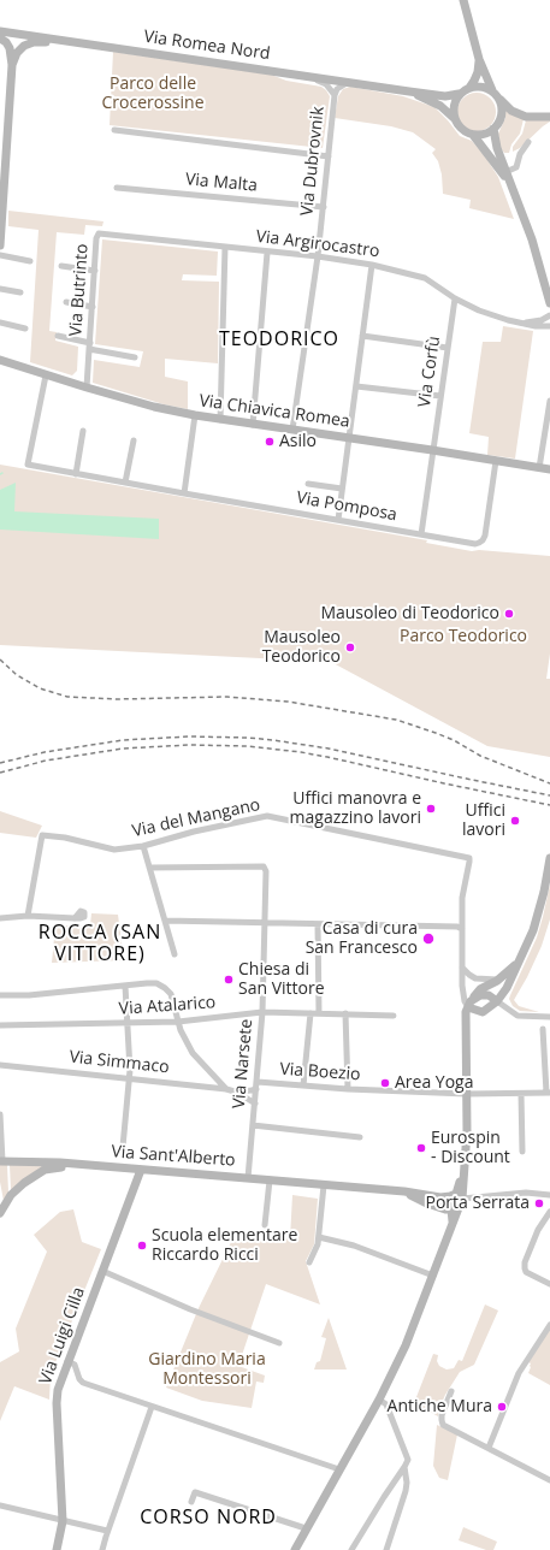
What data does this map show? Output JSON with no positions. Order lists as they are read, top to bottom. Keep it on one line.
{"streets":{"street":["Via Romea Nord","Via Dubrovnik","Via Malta","Via Argirocastro","Via Butrinto","Via Corfù","Via Chiavica Romea","Via Pomposa","Via del Mangano","Via Atalarico","Via Simmaco","Via Narsete","Via Boezio","Via Sant'Alberto","Via Luigi Cilla"]},"crossings":[["Via Romea Nord","Via Dubrovnik"],["Via Dubrovnik","Via Malta"],["Via Dubrovnik","Via Argirocastro"],["Via Dubrovnik","Via Chiavica Romea"],["Via Argirocastro","Via Butrinto"],["Via Argirocastro","Via Corfù"],["Via Butrinto","Via Chiavica Romea"],["Via Corfù","Via Chiavica Romea"],["Via Corfù","Via Pomposa"],["Via Chiavica Romea","Via Pomposa"],["Via Atalarico","Via Narsete"],["Via Simmaco","Via Narsete"],["Via Simmaco","Via Boezio"],["Via Narsete","Via Boezio"],["Via Narsete","Via Sant'Alberto"],["Via Sant'Alberto","Via Luigi Cilla"]],"districts":["TEODORICO","ROCCA (SAN VITTORE)","CORSO NORD"],"parks":["Parco delle Crocerossine","Parco Teodorico","Giardino Maria Montessori"],"places":["Asilo","Mausoleo di Teodorico","Mausoleo Teodorico","Uffici manovra e magazzino lavori","Uffici lavori","Casa di cura San Francesco","Chiesa di San Vittore","Area Yoga","Eurospin - Discount","Porta Serrata","Scuola elementare Riccardo Ricci","Antiche Mura"]}
